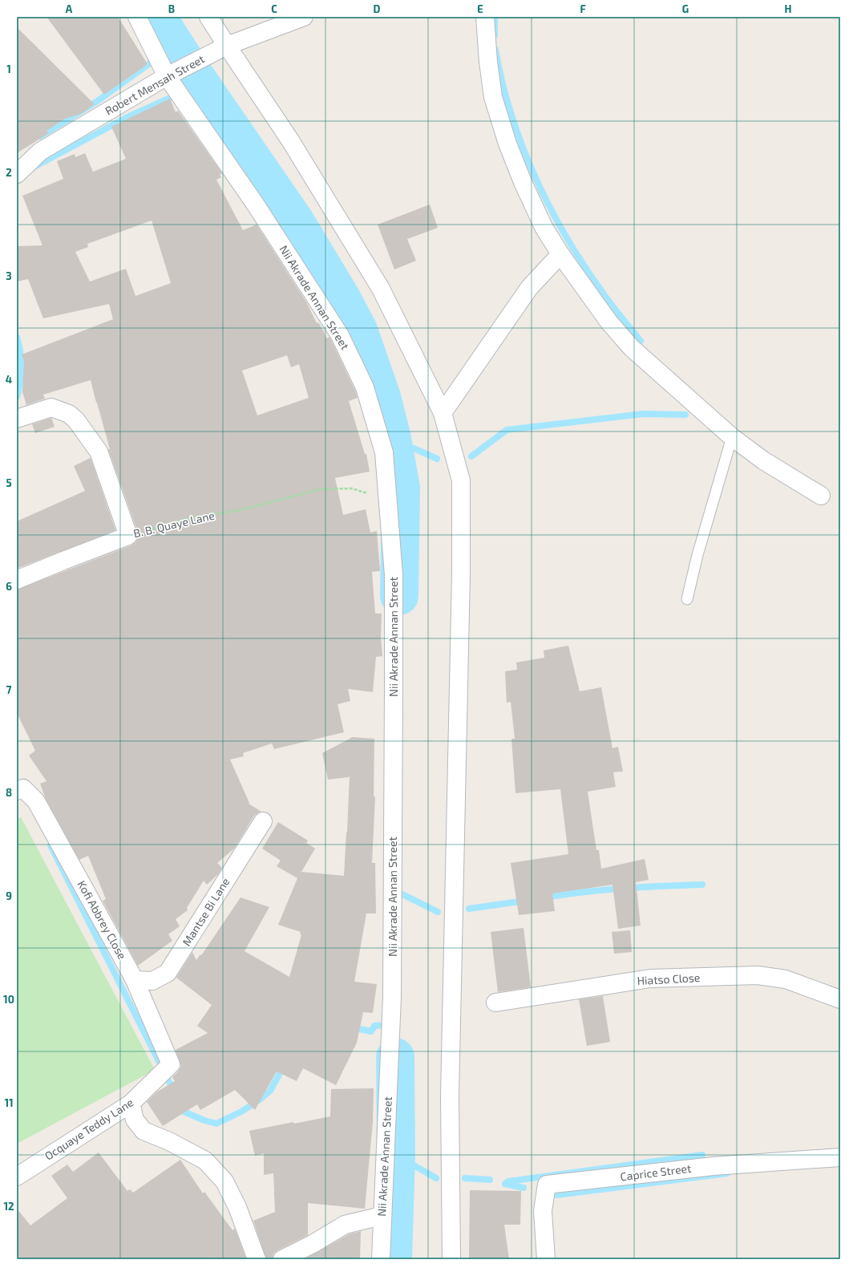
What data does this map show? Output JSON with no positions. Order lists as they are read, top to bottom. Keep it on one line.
{"streets":{"street":["Robert Mensah Street","Nii Akrade Annan Street","B. B. Quaye Lane","Mantse Bi Lane","Kofi Abbrey Close","Hiatso Close","Ocquaye Teddy Lane","Caprice Street"]},"crossings":[["Robert Mensah Street","Nii Akrade Annan Street"],["Nii Akrade Annan Street","B. B. Quaye Lane"],["Mantse Bi Lane","Kofi Abbrey Close"],["Kofi Abbrey Close","Ocquaye Teddy Lane"]],"grid":{"columns":["A","B","C","D","E","F","G","H"],"rows":["1","2","3","4","5","6","7","8","9","10","11","12"]}}
